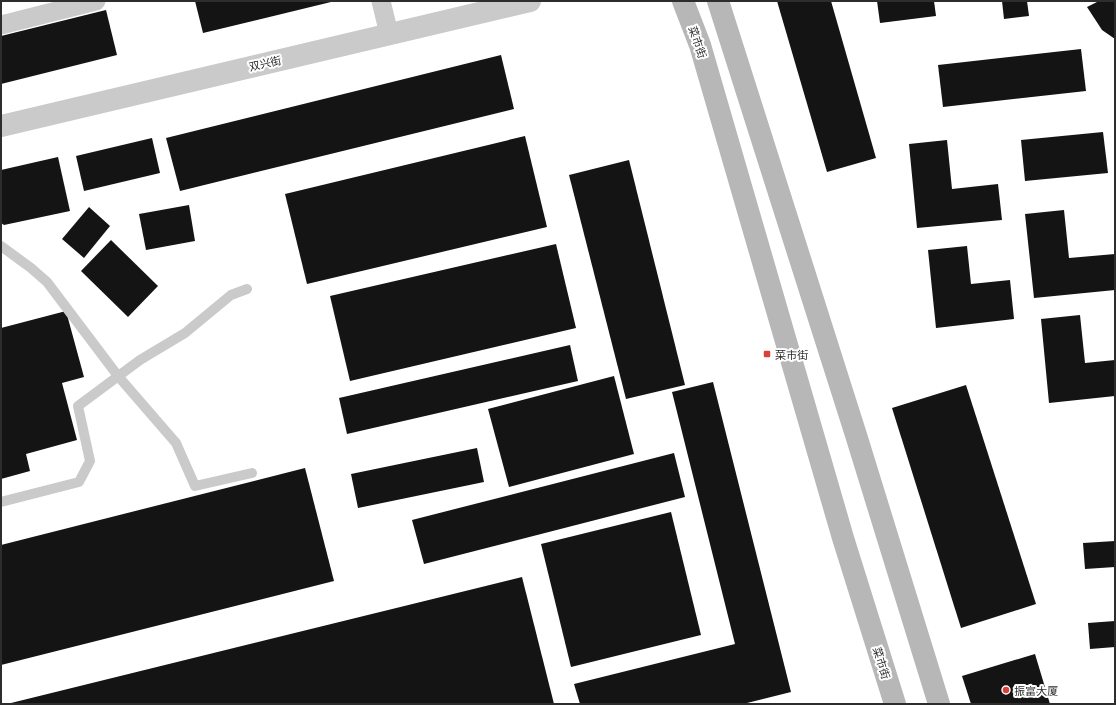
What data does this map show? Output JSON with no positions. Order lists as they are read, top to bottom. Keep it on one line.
{"streets":{"main road":["菜市街"],"street":["双兴街"]},"places":{"transit":["菜市街"],"other":["振富大厦"]}}
